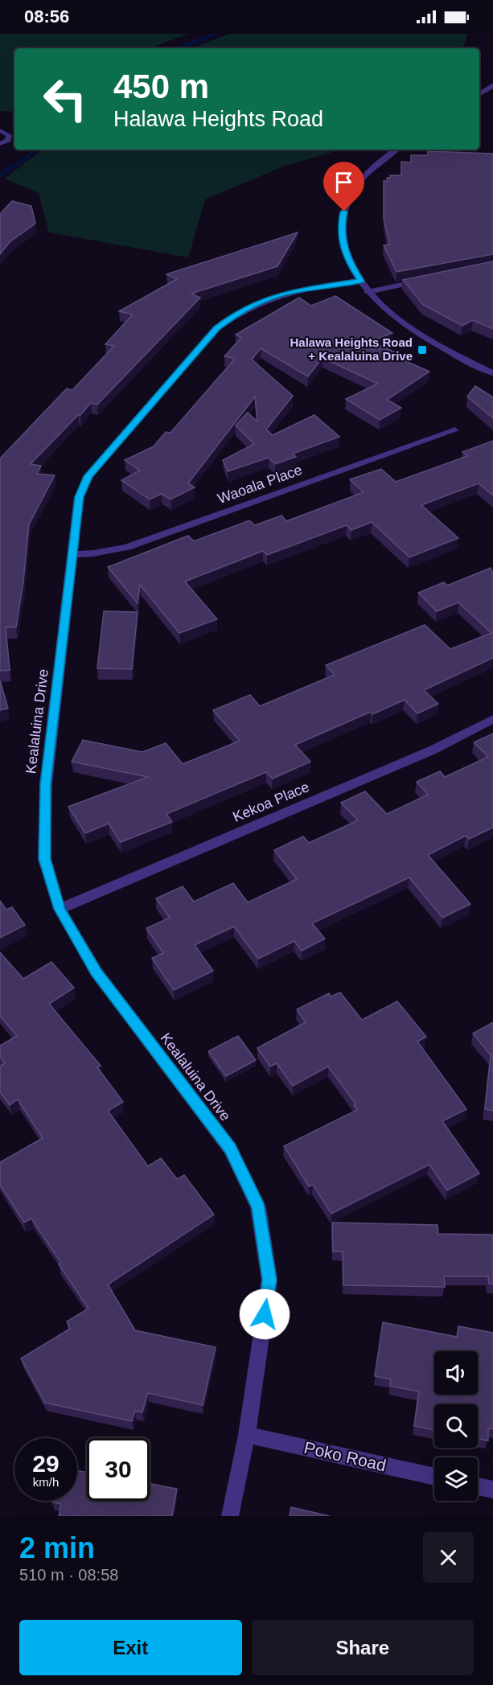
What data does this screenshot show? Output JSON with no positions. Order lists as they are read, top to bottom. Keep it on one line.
{"streets":{"street":["Waoala Place","Kealaluina Drive","Kekoa Place","Poko Road"]},"crossings":[["Waoala Place","Kealaluina Drive"],["Kealaluina Drive","Kekoa Place"],["Kealaluina Drive","Poko Road"]],"places":{"transit":["Halawa Heights Road + Kealaluina Drive"]},"page":{"status":"08:56","turn":["450 m","Halawa Heights Road"],"speed":"29 km/h","limit":"30","heading":["2 min","510 m · 08:58"],"buttons":["Exit","Share"]}}
